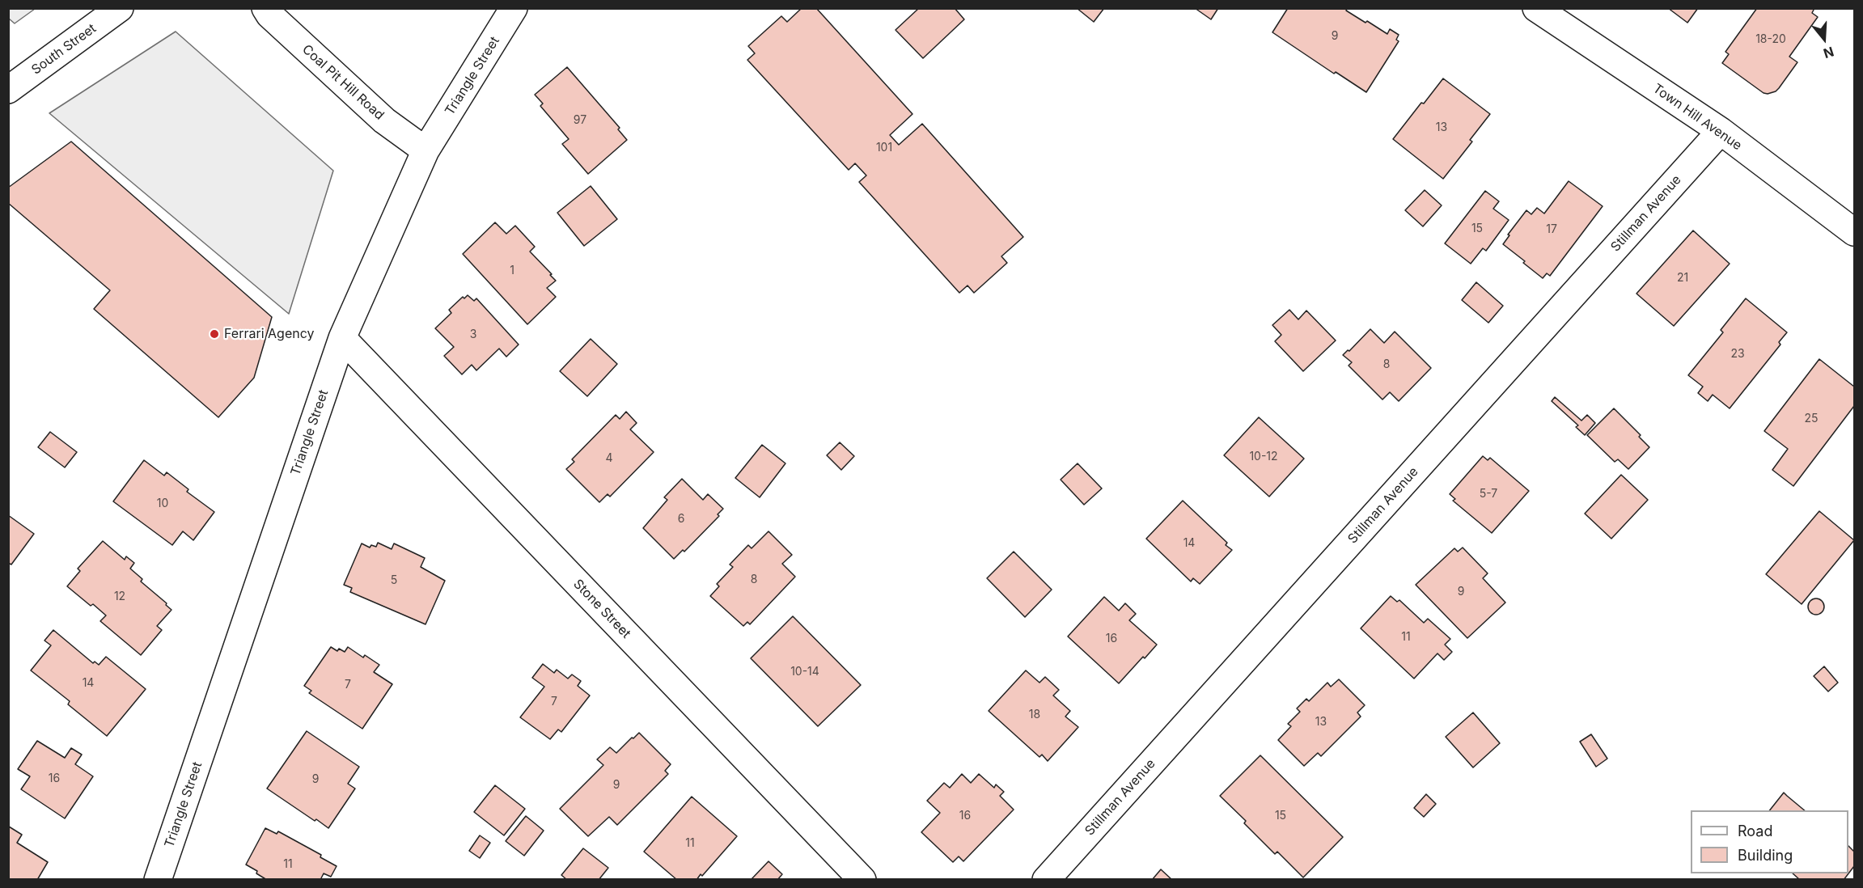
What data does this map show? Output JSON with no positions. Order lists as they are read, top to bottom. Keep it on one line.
{"streets":{"street":["South Street","Triangle Street","Coal Pit Hill Road","Town Hill Avenue","Stillman Avenue","Stone Street"]},"crossings":[["Triangle Street","Coal Pit Hill Road"],["Triangle Street","Stone Street"],["Town Hill Avenue","Stillman Avenue"]],"places":["Ferrari Agency"],"house_numbers":["9","18-20","97","13","101","15","17","1","21","3","23","8","25","10-12","4","5-7","10","6","14","8","5","9","12","11","16","10-14","14","7","7","18","13","16","9","9","16","15","11","11"],"legend":["Road","Building"],"north":"bottom"}
